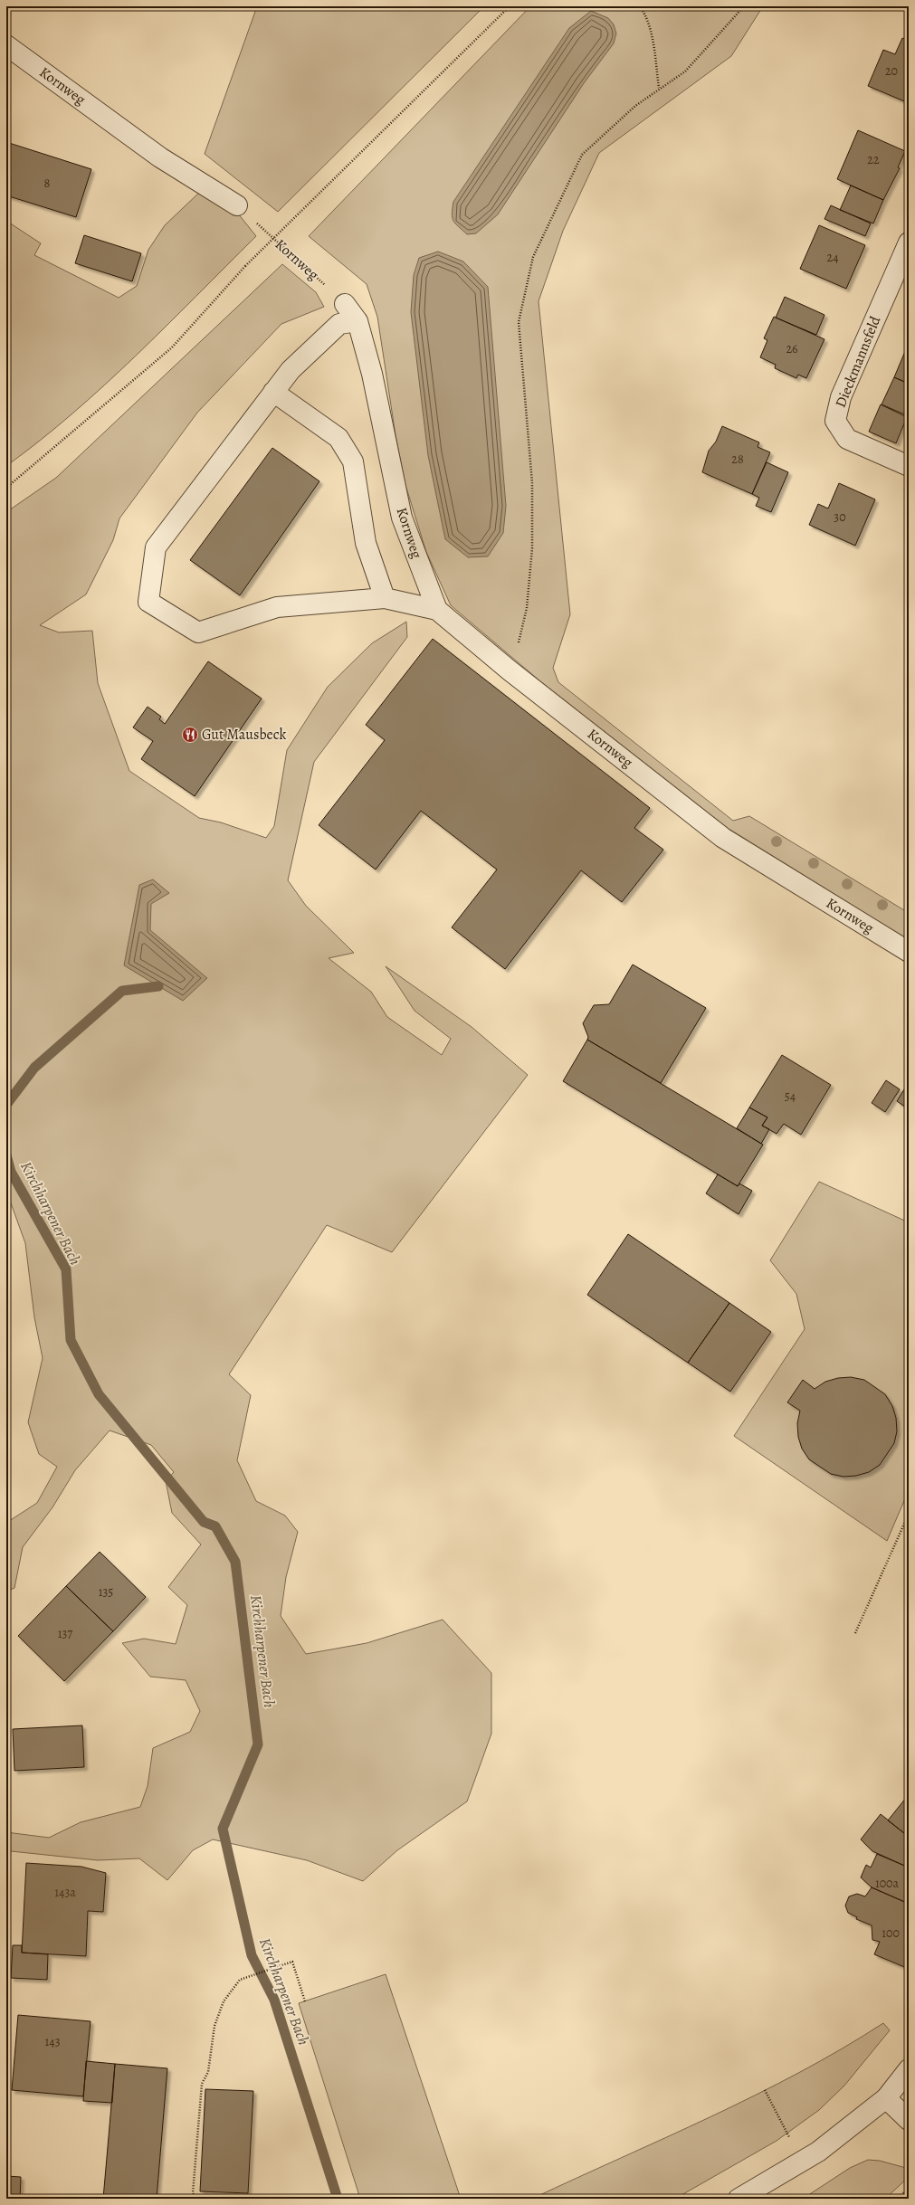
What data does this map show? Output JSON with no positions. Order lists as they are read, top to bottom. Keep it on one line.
{"streets":{"street":["Kornweg","Dieckmannsfeld"]},"water":["Kirchharpener Bach"],"places":{"restaurant":["Gut Mausbeck"]},"house_numbers":["20","22","8","24","26","28","30","54","135","137","100a","143a","100","143"]}
